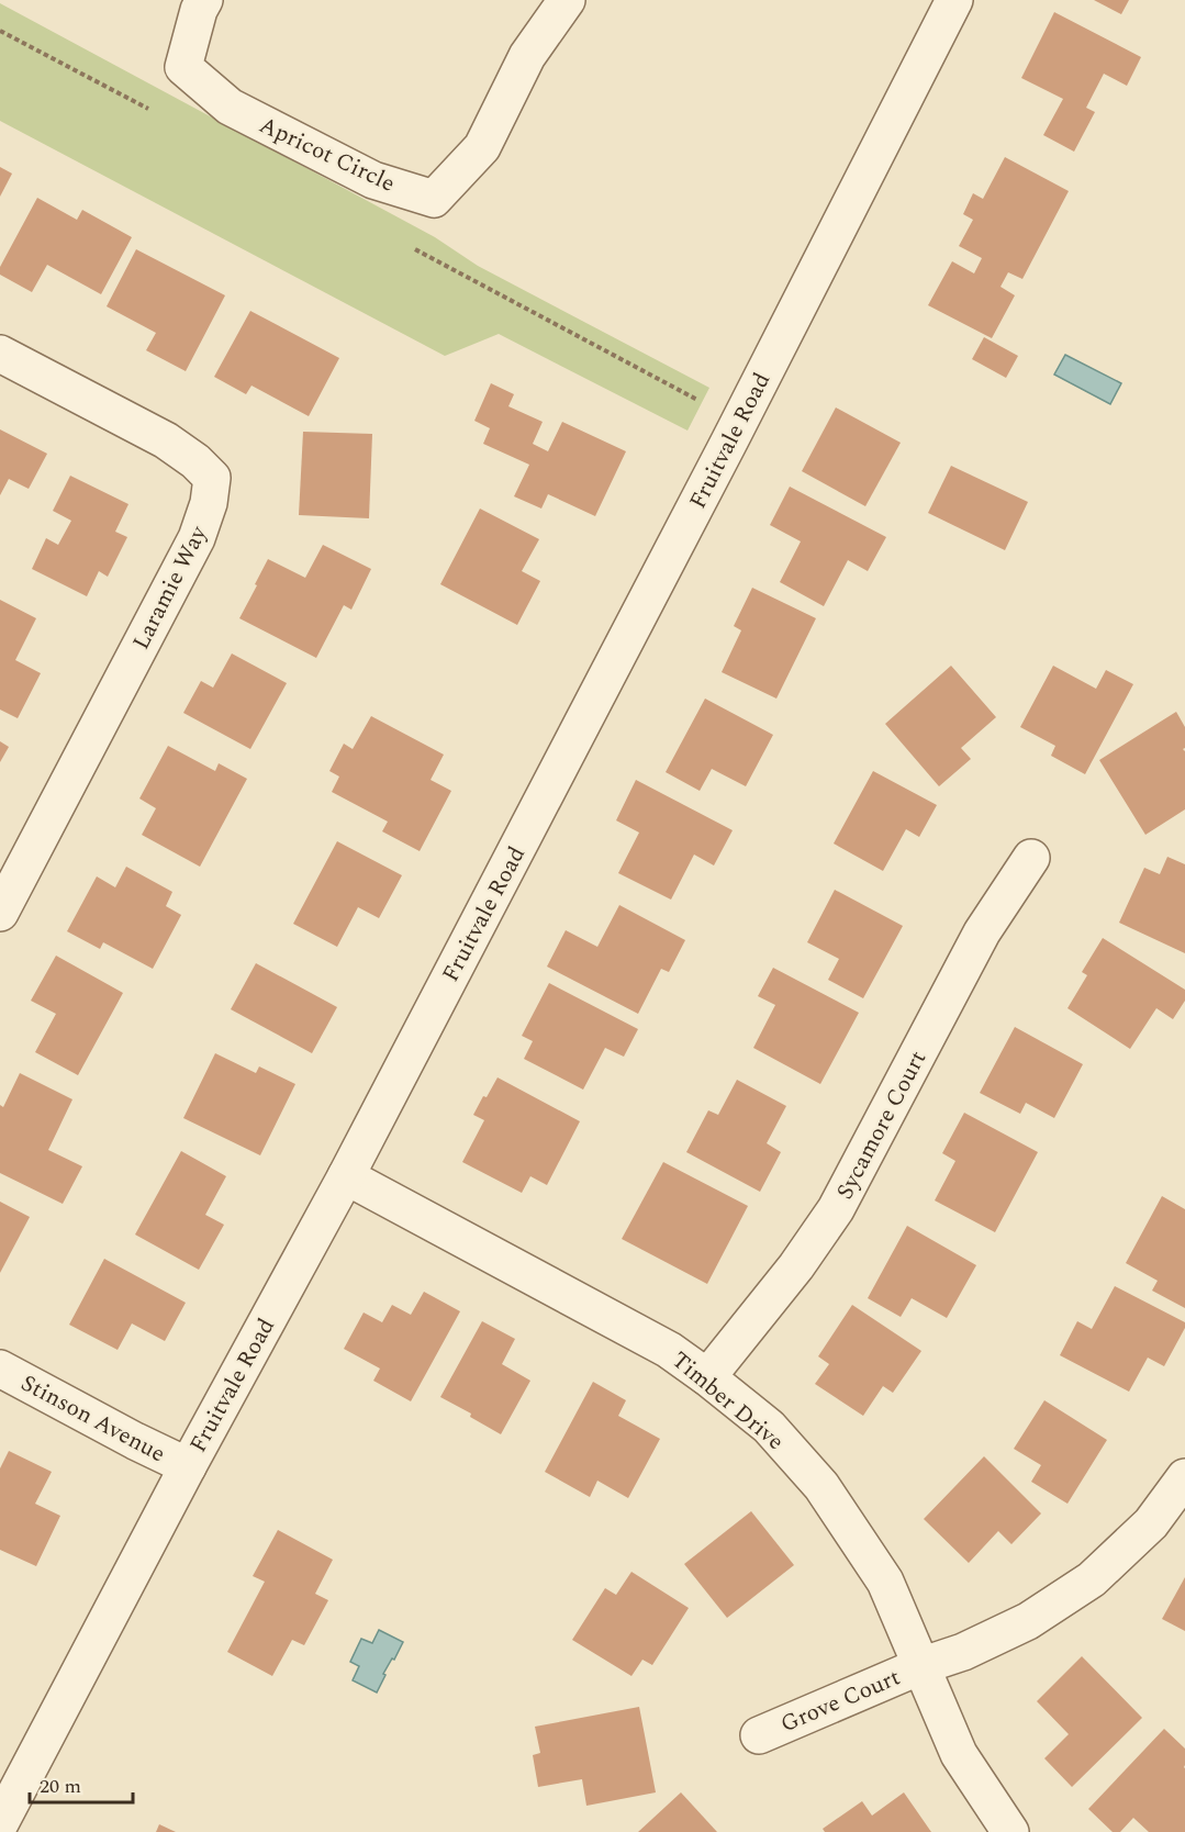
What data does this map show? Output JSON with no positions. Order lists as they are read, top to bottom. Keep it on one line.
{"streets":{"street":["Apricot Circle","Fruitvale Road","Laramie Way","Sycamore Court","Timber Drive","Stinson Avenue","Grove Court"]},"crossings":[["Fruitvale Road","Timber Drive"],["Fruitvale Road","Stinson Avenue"],["Sycamore Court","Timber Drive"],["Timber Drive","Grove Court"]],"scale_bar":"20 m"}
